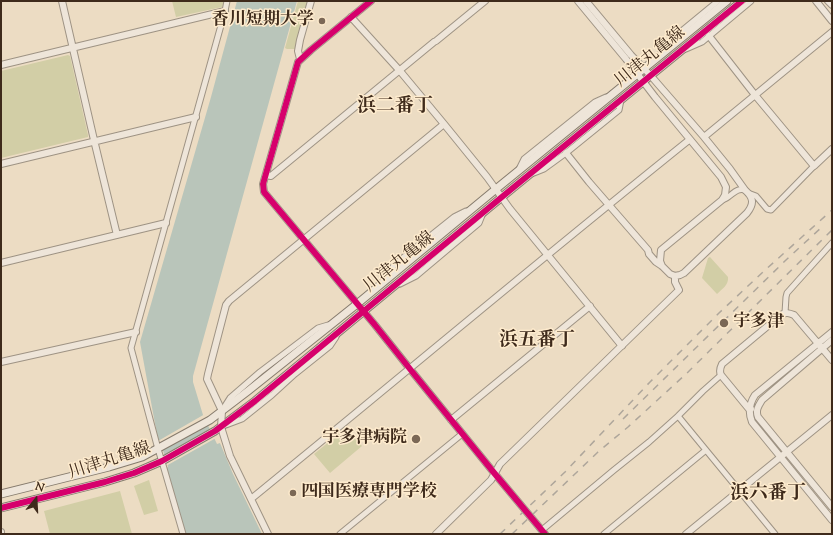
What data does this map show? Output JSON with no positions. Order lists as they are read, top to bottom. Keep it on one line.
{"streets":{"main road":["川津丸亀線"]},"districts":["浜二番丁","浜五番丁","浜六番丁"],"places":["香川短期大学","宇多津","宇多津病院","四国医療専門学校"],"north":"top"}
